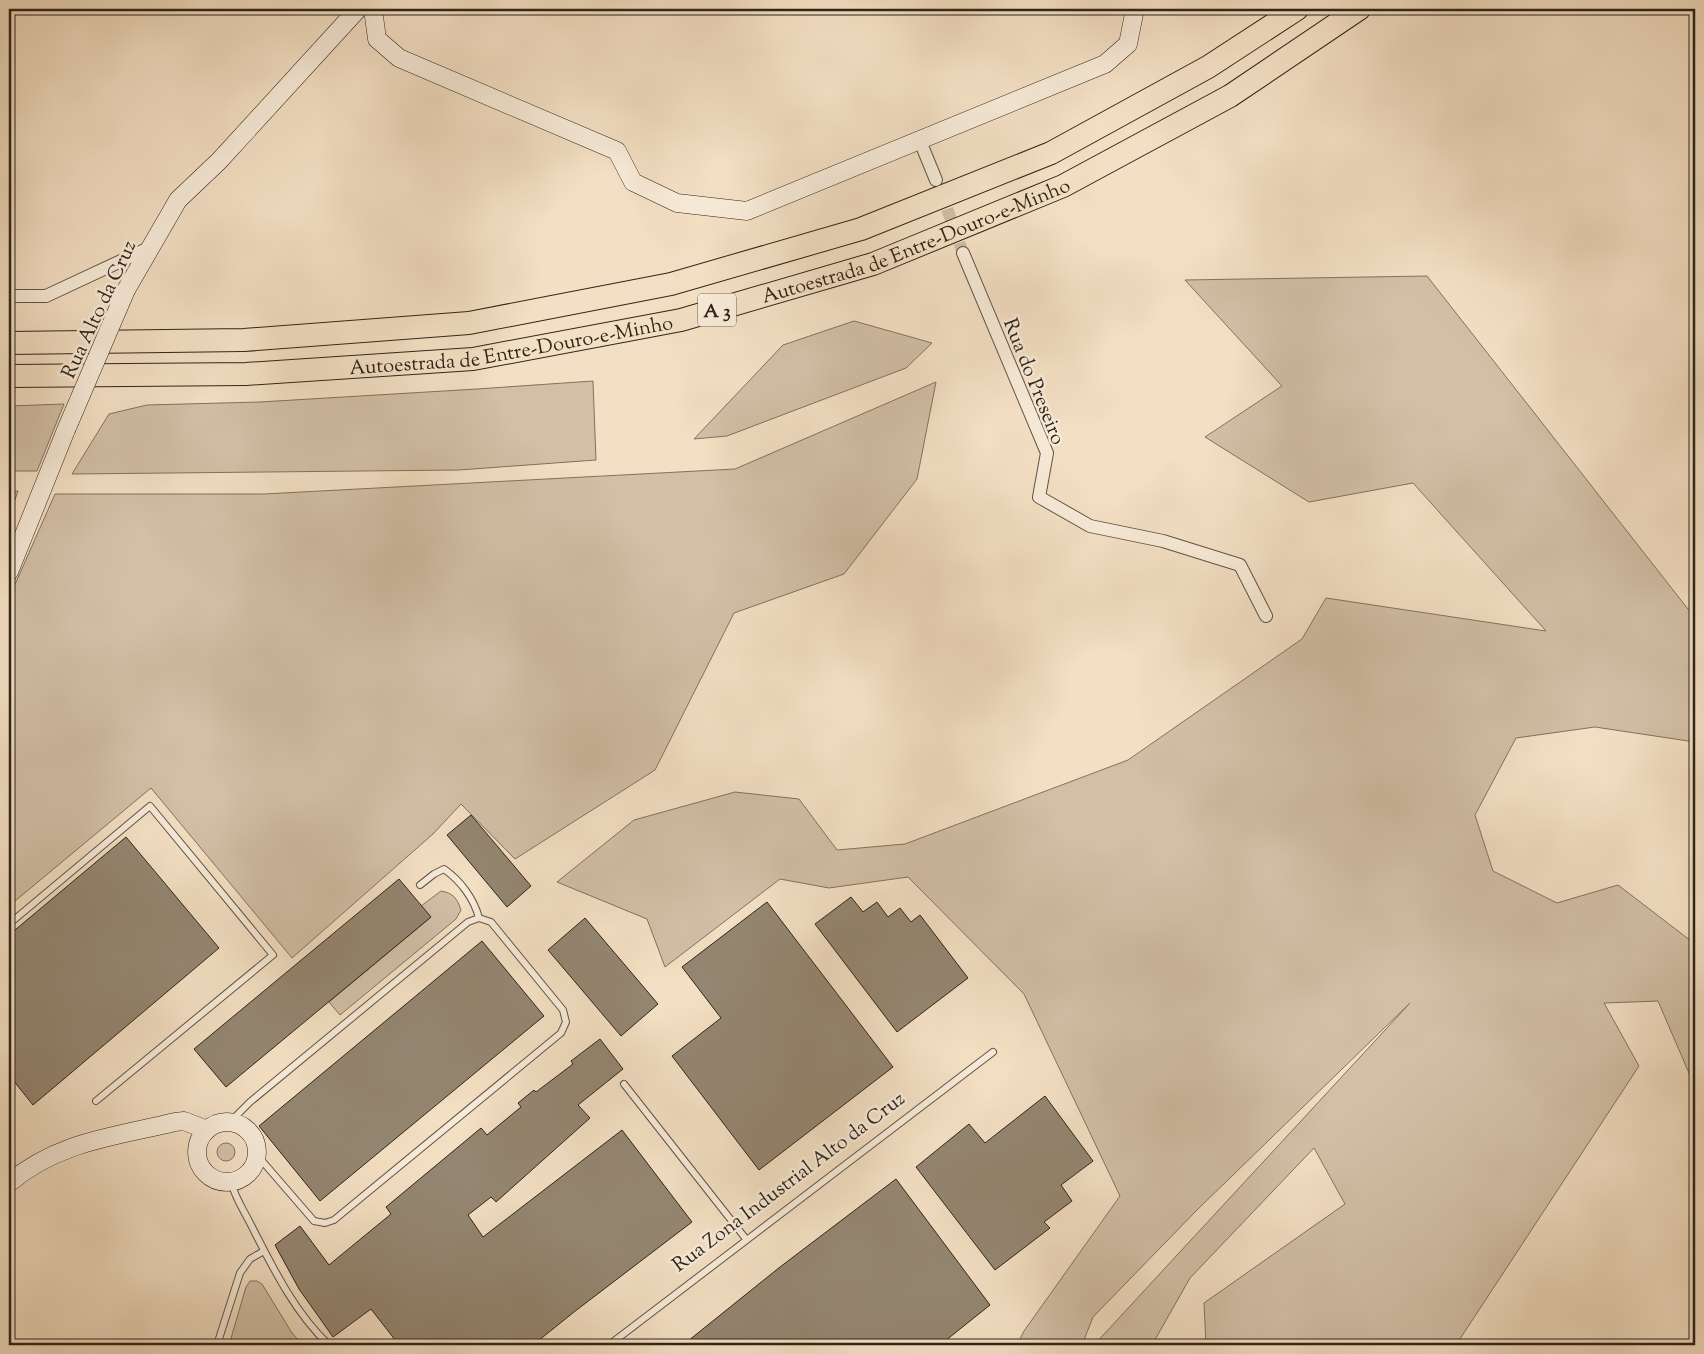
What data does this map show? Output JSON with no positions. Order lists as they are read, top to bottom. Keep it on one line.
{"streets":{"highway":["Autoestrada de Entre-Douro-e-Minho","A 3"],"street":["Rua Alto da Cruz","Rua do Preseiro"],"lane":["Rua Zona Industrial Alto da Cruz"]}}
